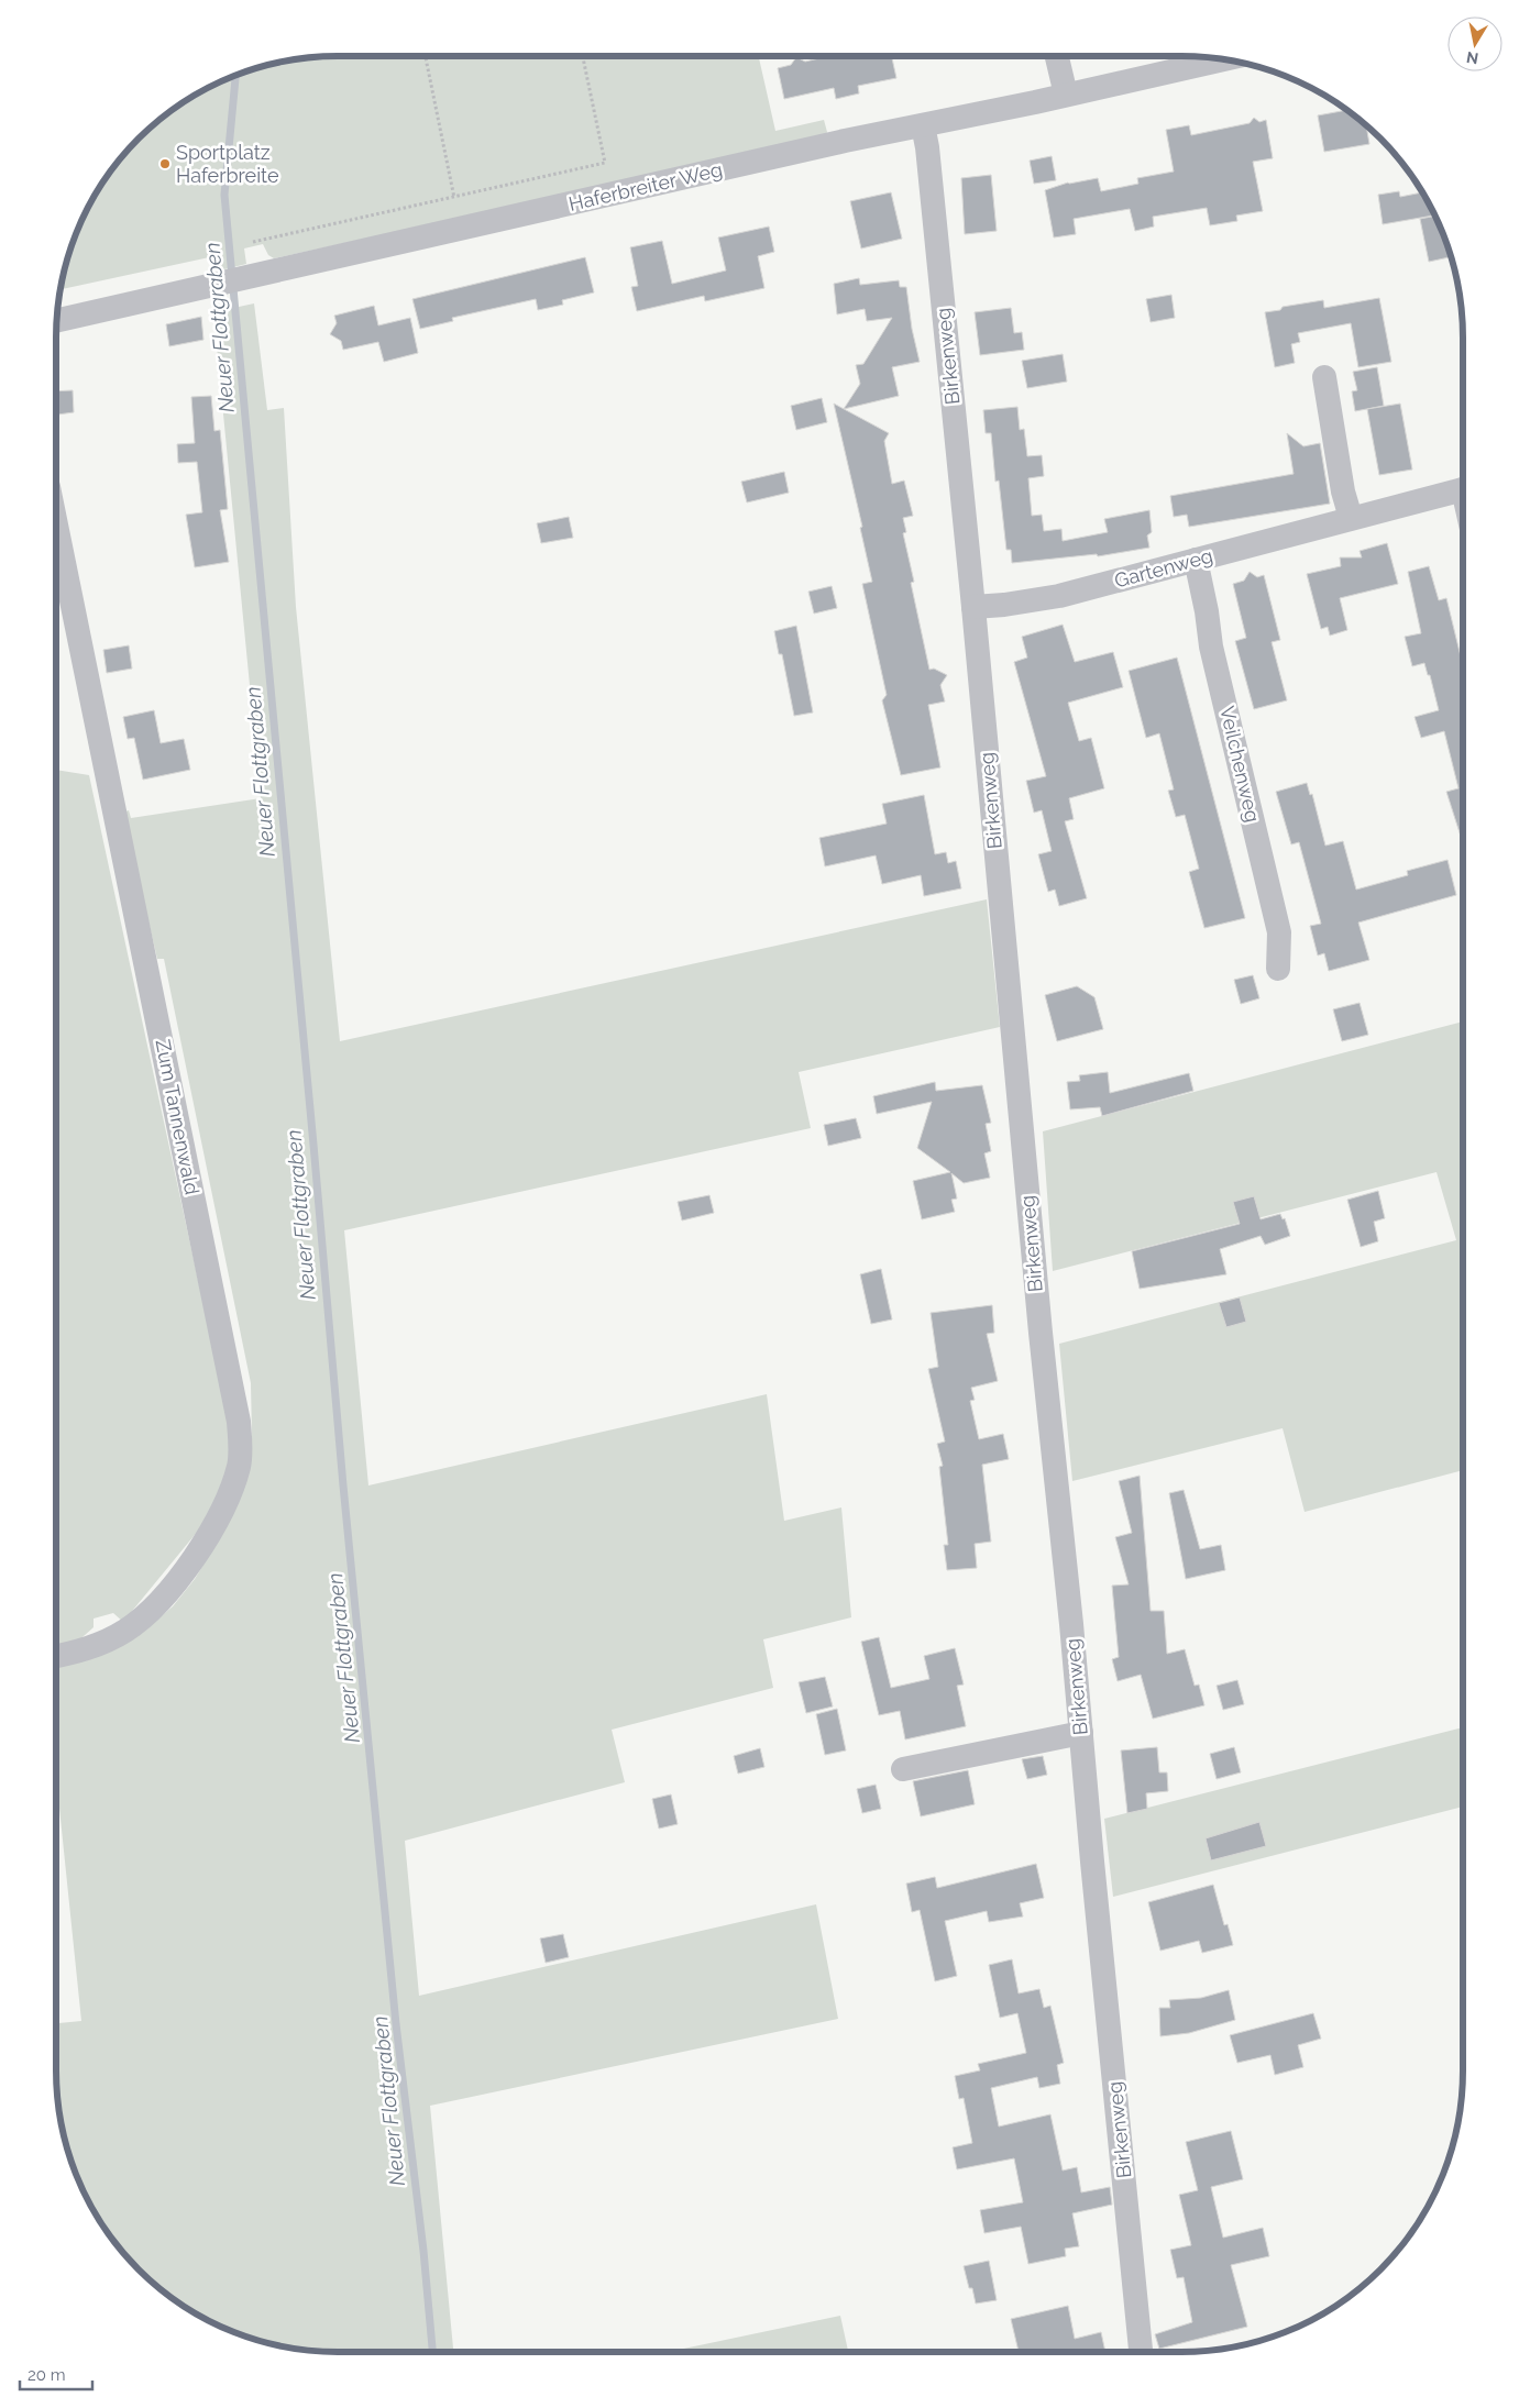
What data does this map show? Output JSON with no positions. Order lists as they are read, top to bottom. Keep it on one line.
{"streets":{"street":["Haferbreiter Weg","Birkenweg","Gartenweg","Veilchenweg","Zum Tannenwald"]},"crossings":[["Haferbreiter Weg","Birkenweg"],["Birkenweg","Gartenweg"],["Gartenweg","Veilchenweg"]],"water":["Neuer Flottgraben"],"places":["Sportplatz Haferbreite"],"scale_bar":"20 m","north":"bottom"}
